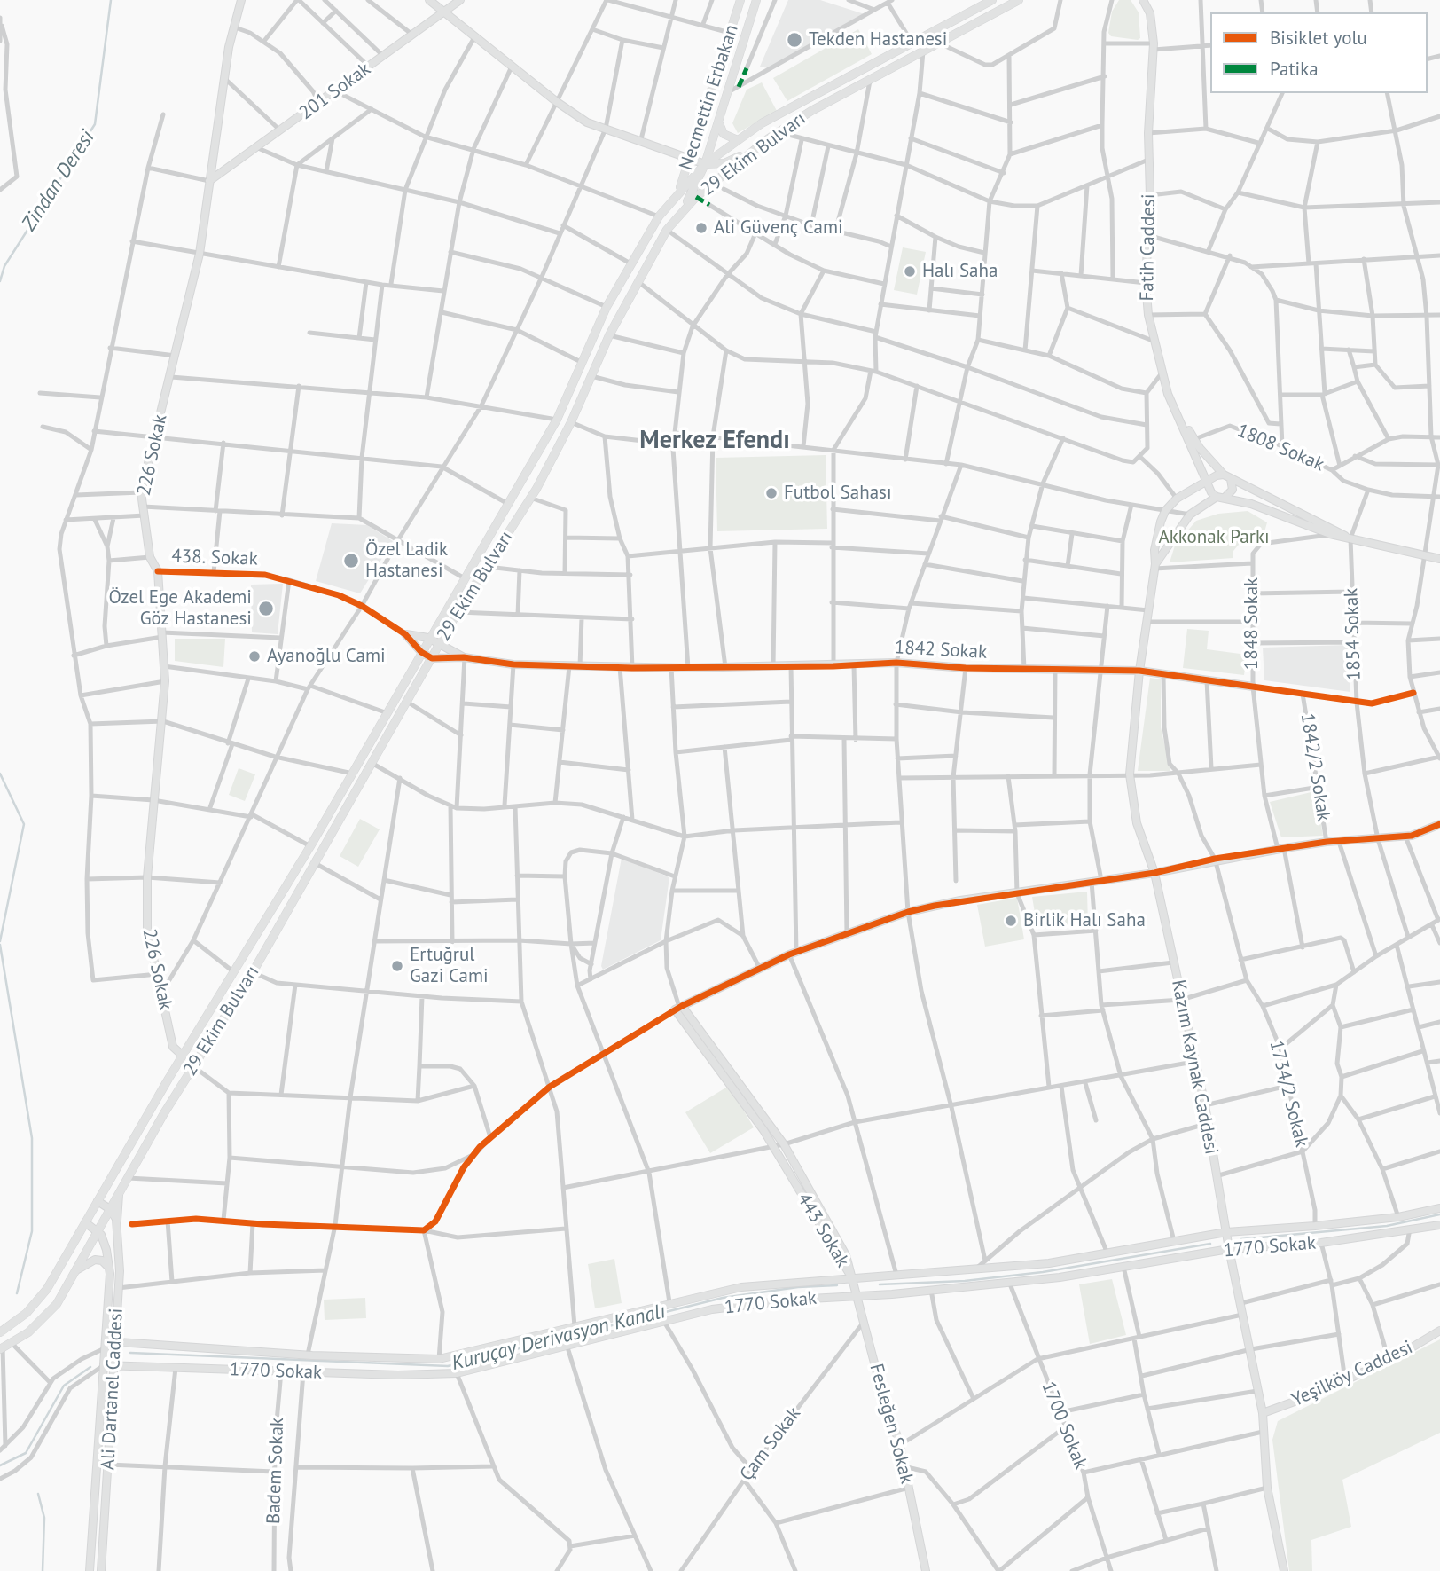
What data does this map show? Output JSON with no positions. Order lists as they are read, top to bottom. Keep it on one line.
{"streets":{"main road":["201 Sokak","Necmettin Erbakan","29 Ekim Bulvarı","Fatih Caddesi","226 Sokak","1842 Sokak","Kazım Kaynak Caddesi","443 Sokak","1770 Sokak","Yeşilköy Caddesi","Ali Dartanel Caddesi","Fesleğen Sokak"],"street":["1808 Sokak","438. Sokak","1848 Sokak","1854 Sokak","1842/2 Sokak","1734/2 Sokak","1700 Sokak","Çam Sokak","Badem Sokak"]},"crossings":[["201 Sokak","226 Sokak"],["Necmettin Erbakan","29 Ekim Bulvarı"],["29 Ekim Bulvarı","226 Sokak"],["29 Ekim Bulvarı","Ali Dartanel Caddesi"],["226 Sokak","438. Sokak"],["1848 Sokak","1842 Sokak"],["1854 Sokak","1842 Sokak"],["1842 Sokak","1842/2 Sokak"],["1842 Sokak","Kazım Kaynak Caddesi"],["1842 Sokak","1734/2 Sokak"],["Kazım Kaynak Caddesi","1770 Sokak"],["Kazım Kaynak Caddesi","Yeşilköy Caddesi"],["1734/2 Sokak","1770 Sokak"],["443 Sokak","1770 Sokak"],["443 Sokak","Fesleğen Sokak"],["1770 Sokak","Ali Dartanel Caddesi"],["1770 Sokak","Fesleğen Sokak"],["1770 Sokak","1700 Sokak"],["1770 Sokak","Badem Sokak"],["Fesleğen Sokak","Çam Sokak"]],"districts":["Merkez Efendı"],"water":["Zindan Deresi","Kuruçay Derivasyon Kanalı"],"parks":["Akkonak Parkı"],"places":["Tekden Hastanesi","Ali Güvenç Cami","Halı Saha","Futbol Sahası","Özel Ladik Hastanesi","Özel Ege Akademi Göz Hastanesi","Ayanoğlu Cami","Birlik Halı Saha","Ertuğrul Gazi Cami"],"legend":["Bisiklet yolu","Patika"]}
